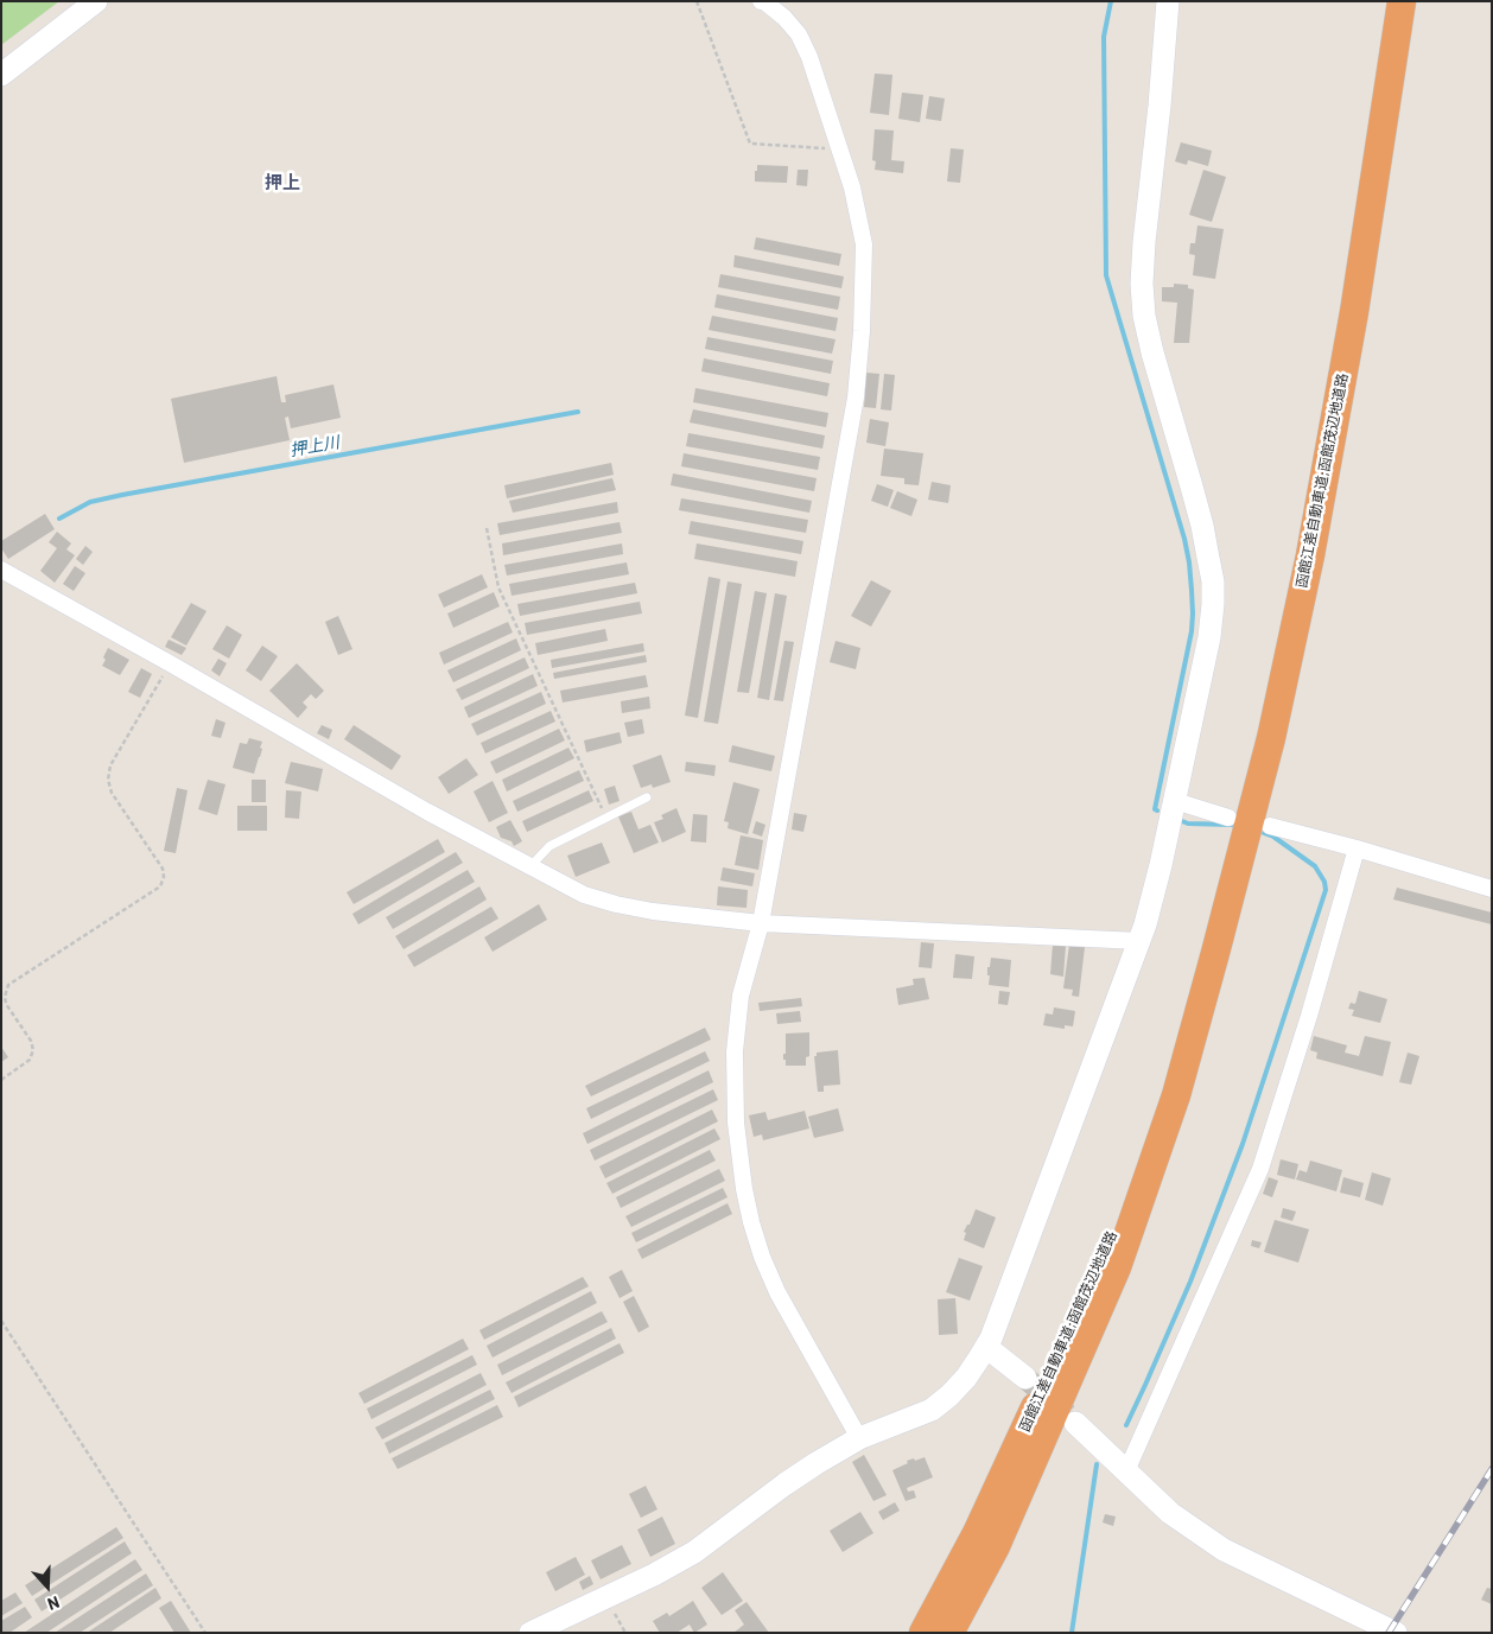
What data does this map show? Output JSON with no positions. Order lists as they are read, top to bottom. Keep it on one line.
{"streets":{"highway":["函館江差自動車道;函館茂辺地道路"]},"districts":["押上"],"water":["押上川"],"north":"bottom"}
